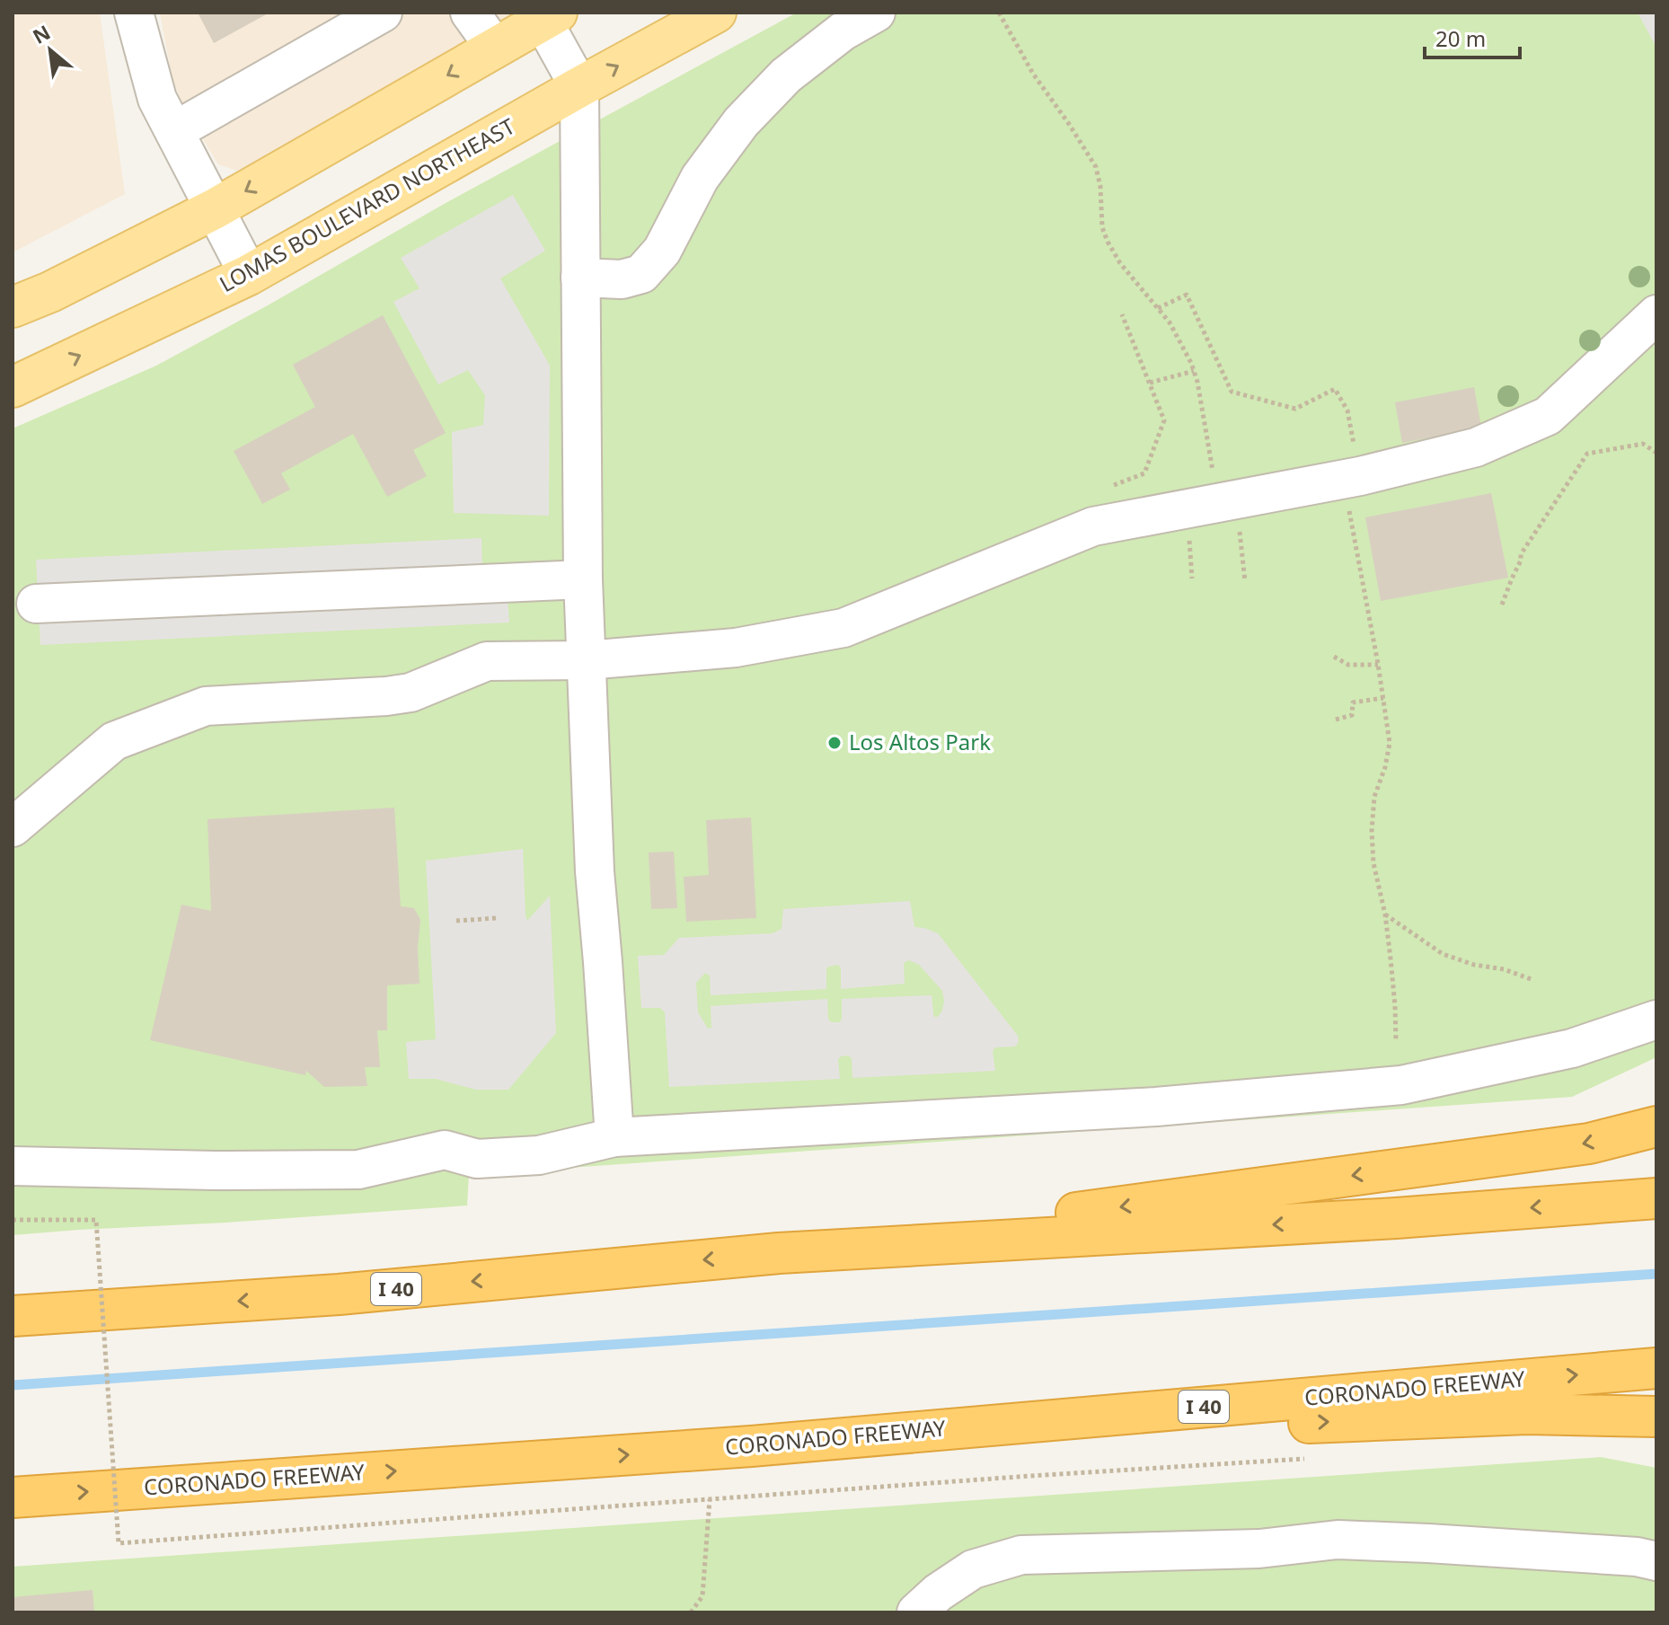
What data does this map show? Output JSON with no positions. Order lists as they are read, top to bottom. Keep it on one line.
{"streets":{"highway":["I 40","CORONADO FREEWAY"],"main road":["LOMAS BOULEVARD NORTHEAST"]},"places":["Los Altos Park"],"scale_bar":"20 m","north":"top left"}
